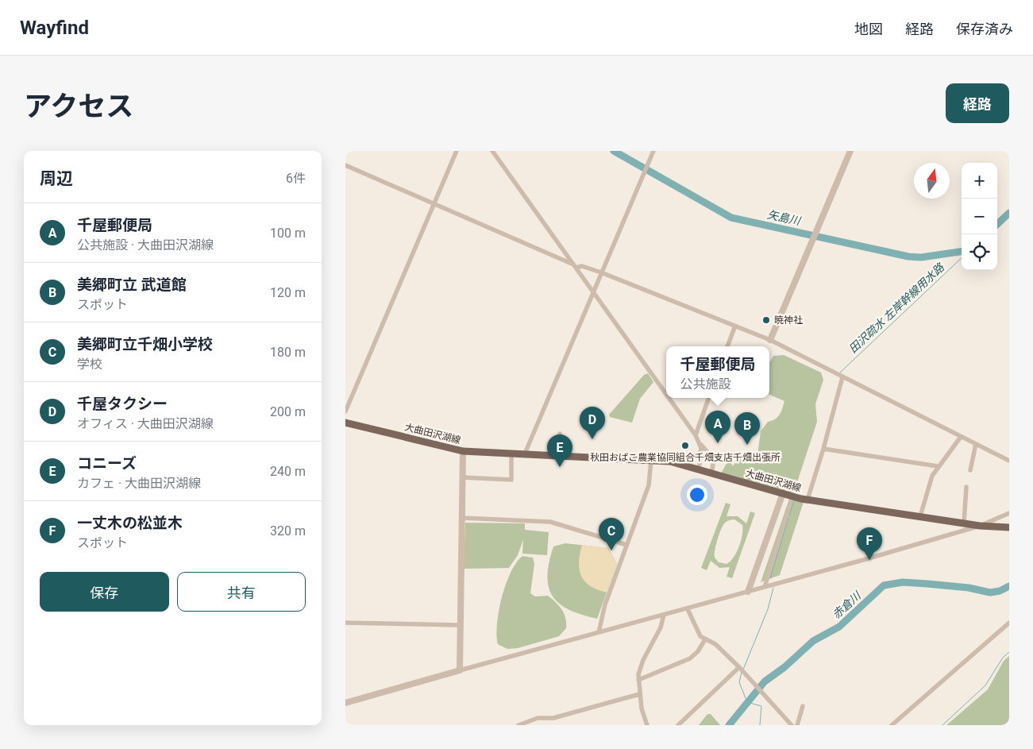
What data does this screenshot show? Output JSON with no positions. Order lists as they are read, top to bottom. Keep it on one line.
{"streets":{"main road":["大曲田沢湖線"]},"water":["矢島川","田沢疏水 左岸幹線用水路","赤倉川"],"places":["暁神社","秋田おばこ農業協同組合千畑支店千畑出張所"],"north":"top","page":{"header":"Wayfind","nav":["地図","経路","保存済み"],"title":"アクセス","buttons":["経路",["保存","共有"]],"heading":["周辺","6件"],"map_buttons":["+","−"],"list":[{"mark":"A","name":"千屋郵便局","note":"公共施設 · 大曲田沢湖線","value":"100 m"},{"mark":"B","name":"美郷町立 武道館","note":"スポット","value":"120 m"},{"mark":"C","name":"美郷町立千畑小学校","note":"学校","value":"180 m"},{"mark":"D","name":"千屋タクシー","note":"オフィス · 大曲田沢湖線","value":"200 m"},{"mark":"E","name":"コニーズ","note":"カフェ · 大曲田沢湖線","value":"240 m"},{"mark":"F","name":"一丈木の松並木","note":"スポット","value":"320 m"}],"popup":["千屋郵便局","公共施設"],"pins":["D","A","B","E","C","F"]}}
